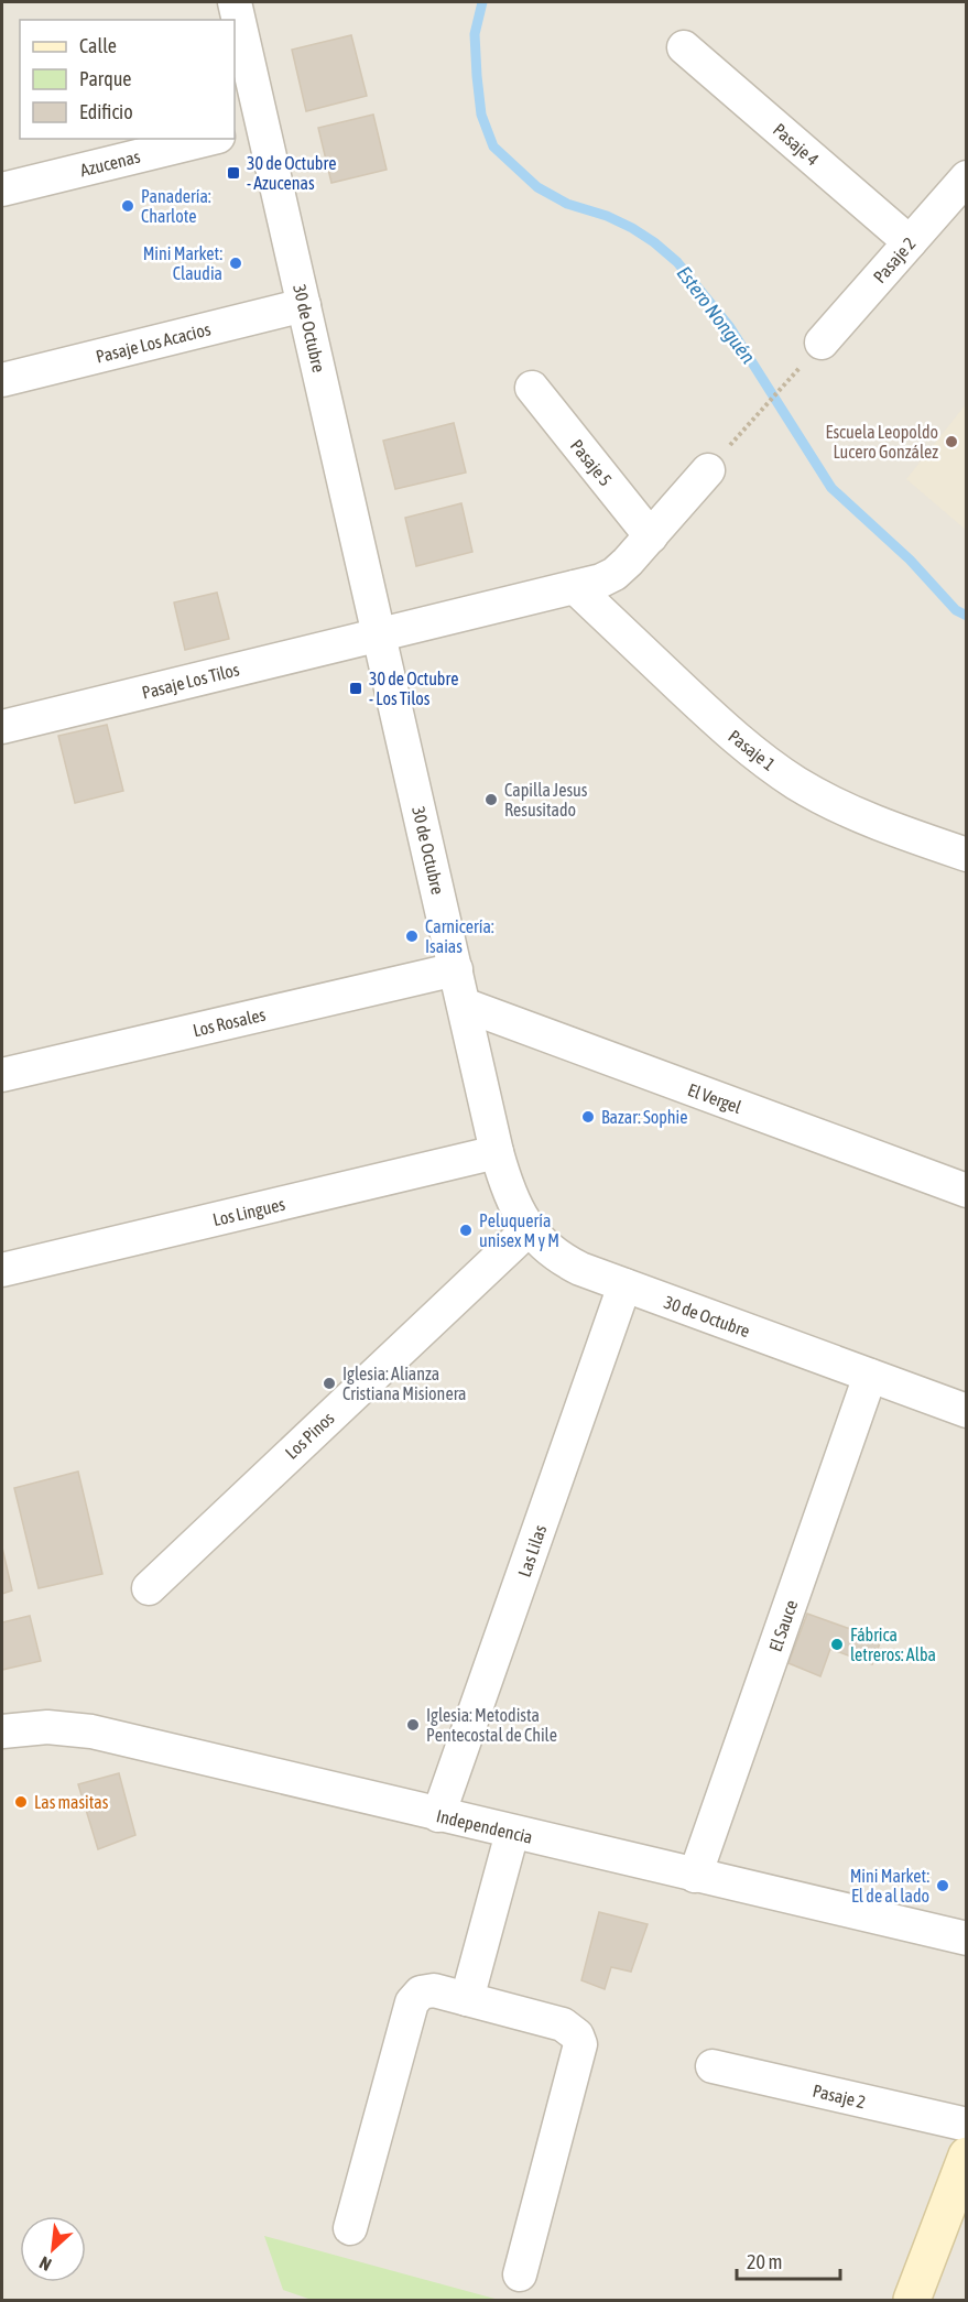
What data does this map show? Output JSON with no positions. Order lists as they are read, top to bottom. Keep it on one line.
{"streets":{"street":["Pasaje 4","Azucenas","Pasaje 2","30 de Octubre","Pasaje Los Acacios","Pasaje 5","Pasaje Los Tilos","Pasaje 1","Los Rosales","El Vergel","Los Lingues","Los Pinos","Las Lilas","El Sauce","Independencia"]},"crossings":[["Pasaje 4","Pasaje 2"],["30 de Octubre","Pasaje Los Acacios"],["30 de Octubre","Pasaje Los Tilos"],["30 de Octubre","Los Rosales"],["30 de Octubre","El Vergel"],["30 de Octubre","Los Lingues"],["30 de Octubre","Los Pinos"],["30 de Octubre","Las Lilas"],["30 de Octubre","El Sauce"],["Las Lilas","Independencia"],["El Sauce","Independencia"]],"water":["Estero Nonguén"],"places":{"transit":["30 de Octubre - Azucenas","30 de Octubre - Los Tilos"],"other":["Panadería: Charlote","Mini Market: Claudia","Escuela Leopoldo Lucero González","Capilla Jesus Resusitado","Carnicería: Isaias","Bazar: Sophie","Peluquería unisex M y M","Iglesia: Alianza Cristiana Misionera","Fábrica letreros: Alba","Iglesia: Metodista Pentecostal de Chile","Las masitas","Mini Market: El de al lado"]},"legend":["Calle","Parque","Edificio"],"scale_bar":"20 m","north":"bottom left"}
